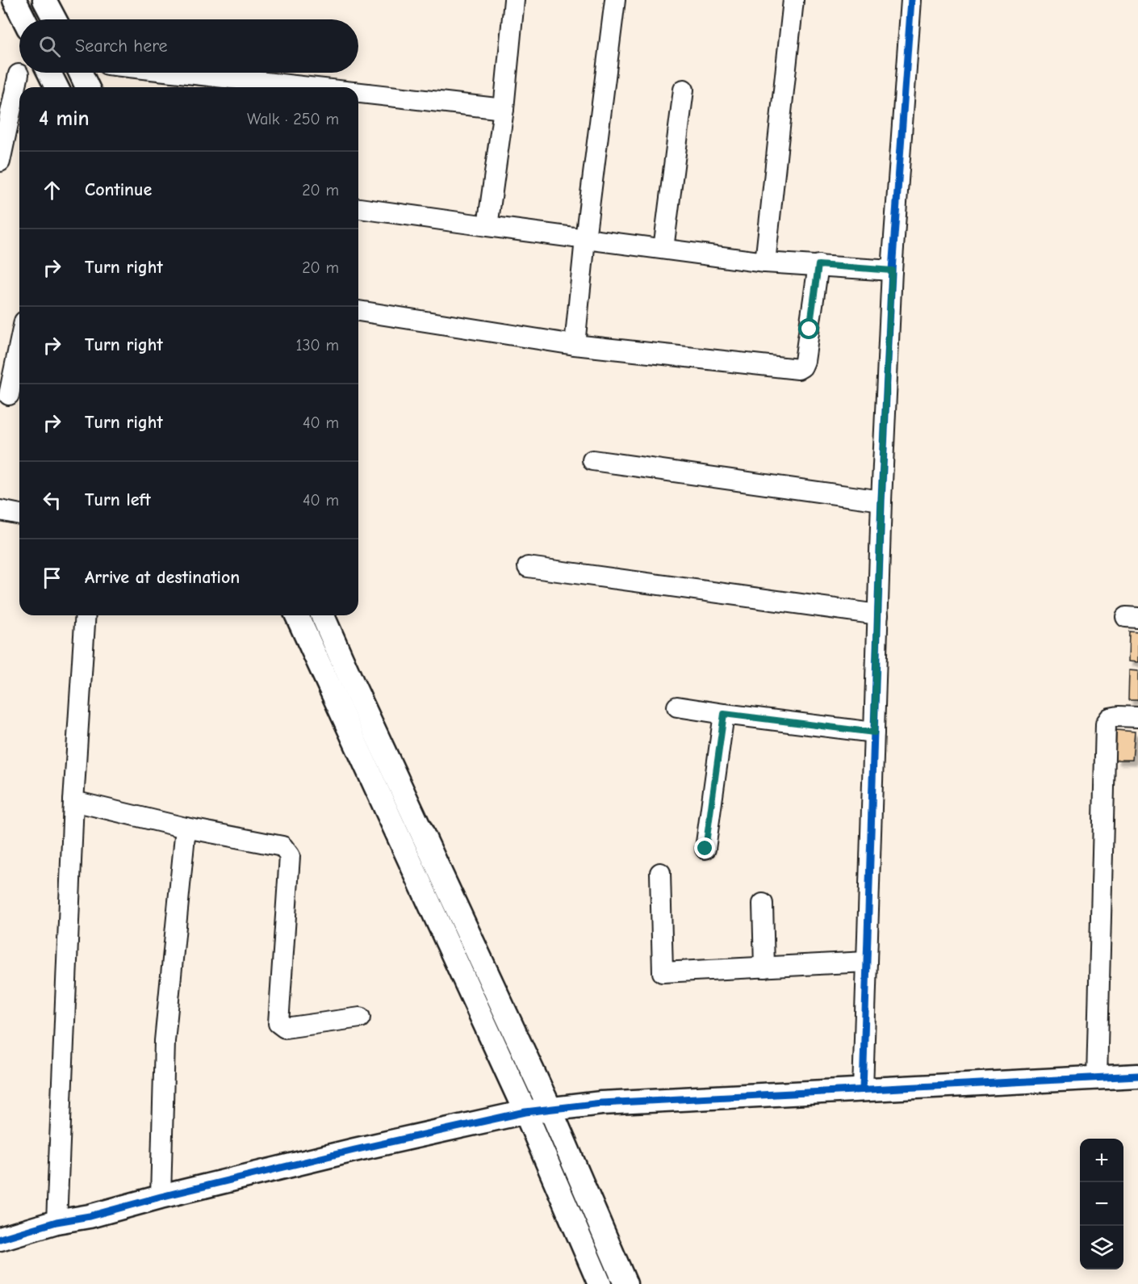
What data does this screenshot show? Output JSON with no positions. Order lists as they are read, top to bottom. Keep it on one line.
{"page":{"search":"Search here","heading":["4 min","Walk · 250 m"],"list":[["Continue","20 m"],["Turn right","20 m"],["Turn right","130 m"],["Turn right","40 m"],["Turn left","40 m"],"Arrive at destination"],"map_buttons":["+","−"]}}
